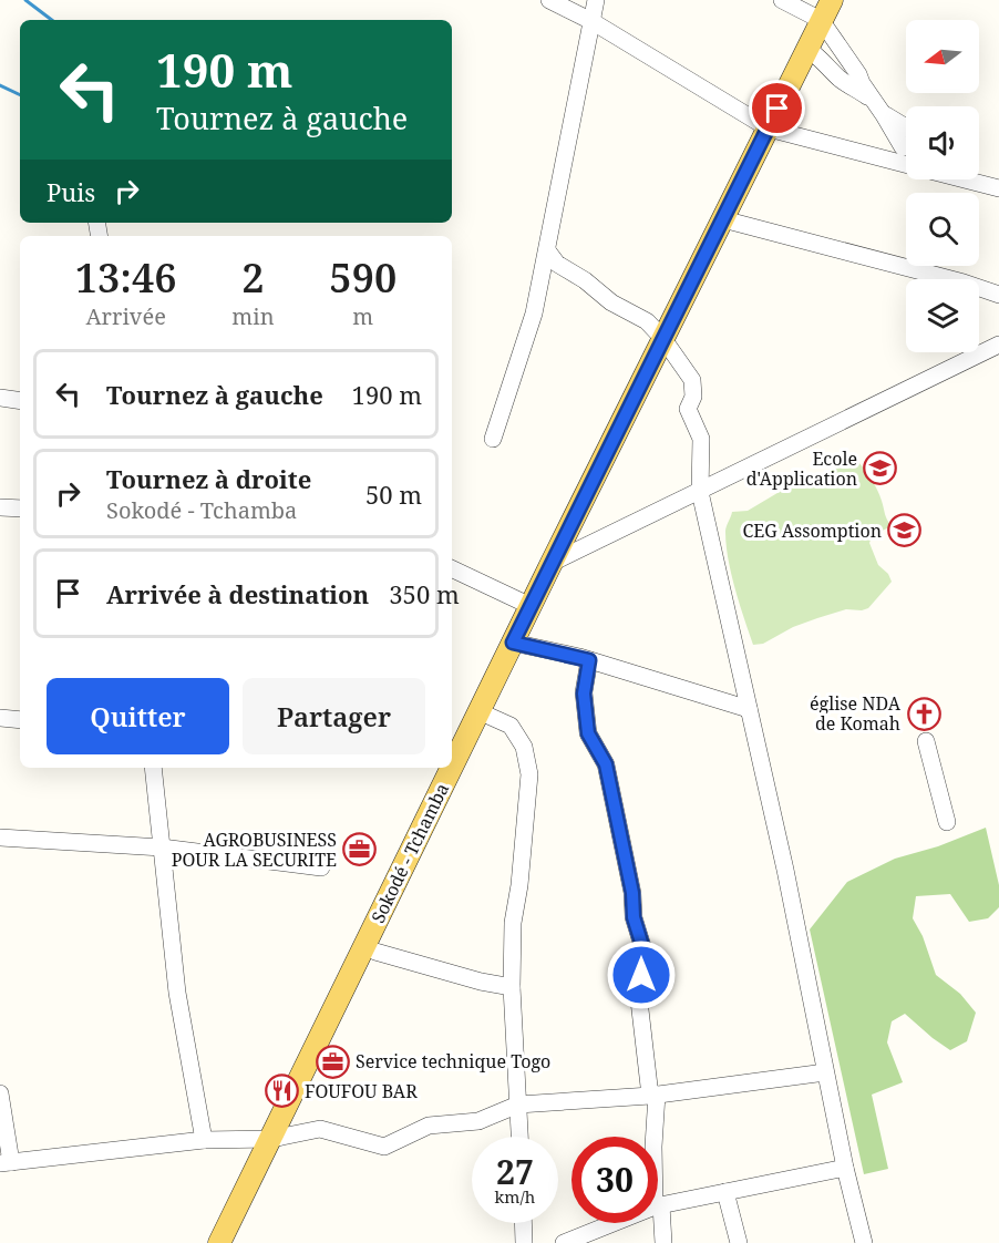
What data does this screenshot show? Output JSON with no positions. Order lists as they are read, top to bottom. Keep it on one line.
{"streets":{"main road":["Sokodé - Tchamba"]},"places":{"school or university":["Ecole d'Application","CEG Assomption"],"church":["église NDA de Komah"],"office":["AGROBUSINESS POUR LA SECURITE","Service technique Togo"],"restaurant":["FOUFOU BAR"]},"north":"left","page":{"turn":["190 m","Tournez à gauche"],"then":"Puis","eta":["13:46","Arrivée","2","min","590","m"],"list":[{"name":"Tournez à gauche","value":"190 m"},{"name":"Tournez à droite","note":"Sokodé - Tchamba","value":"50 m"},{"name":"Arrivée à destination","value":"350 m"}],"buttons":["Quitter","Partager"],"speed":"27 km/h","limit":"30"}}
